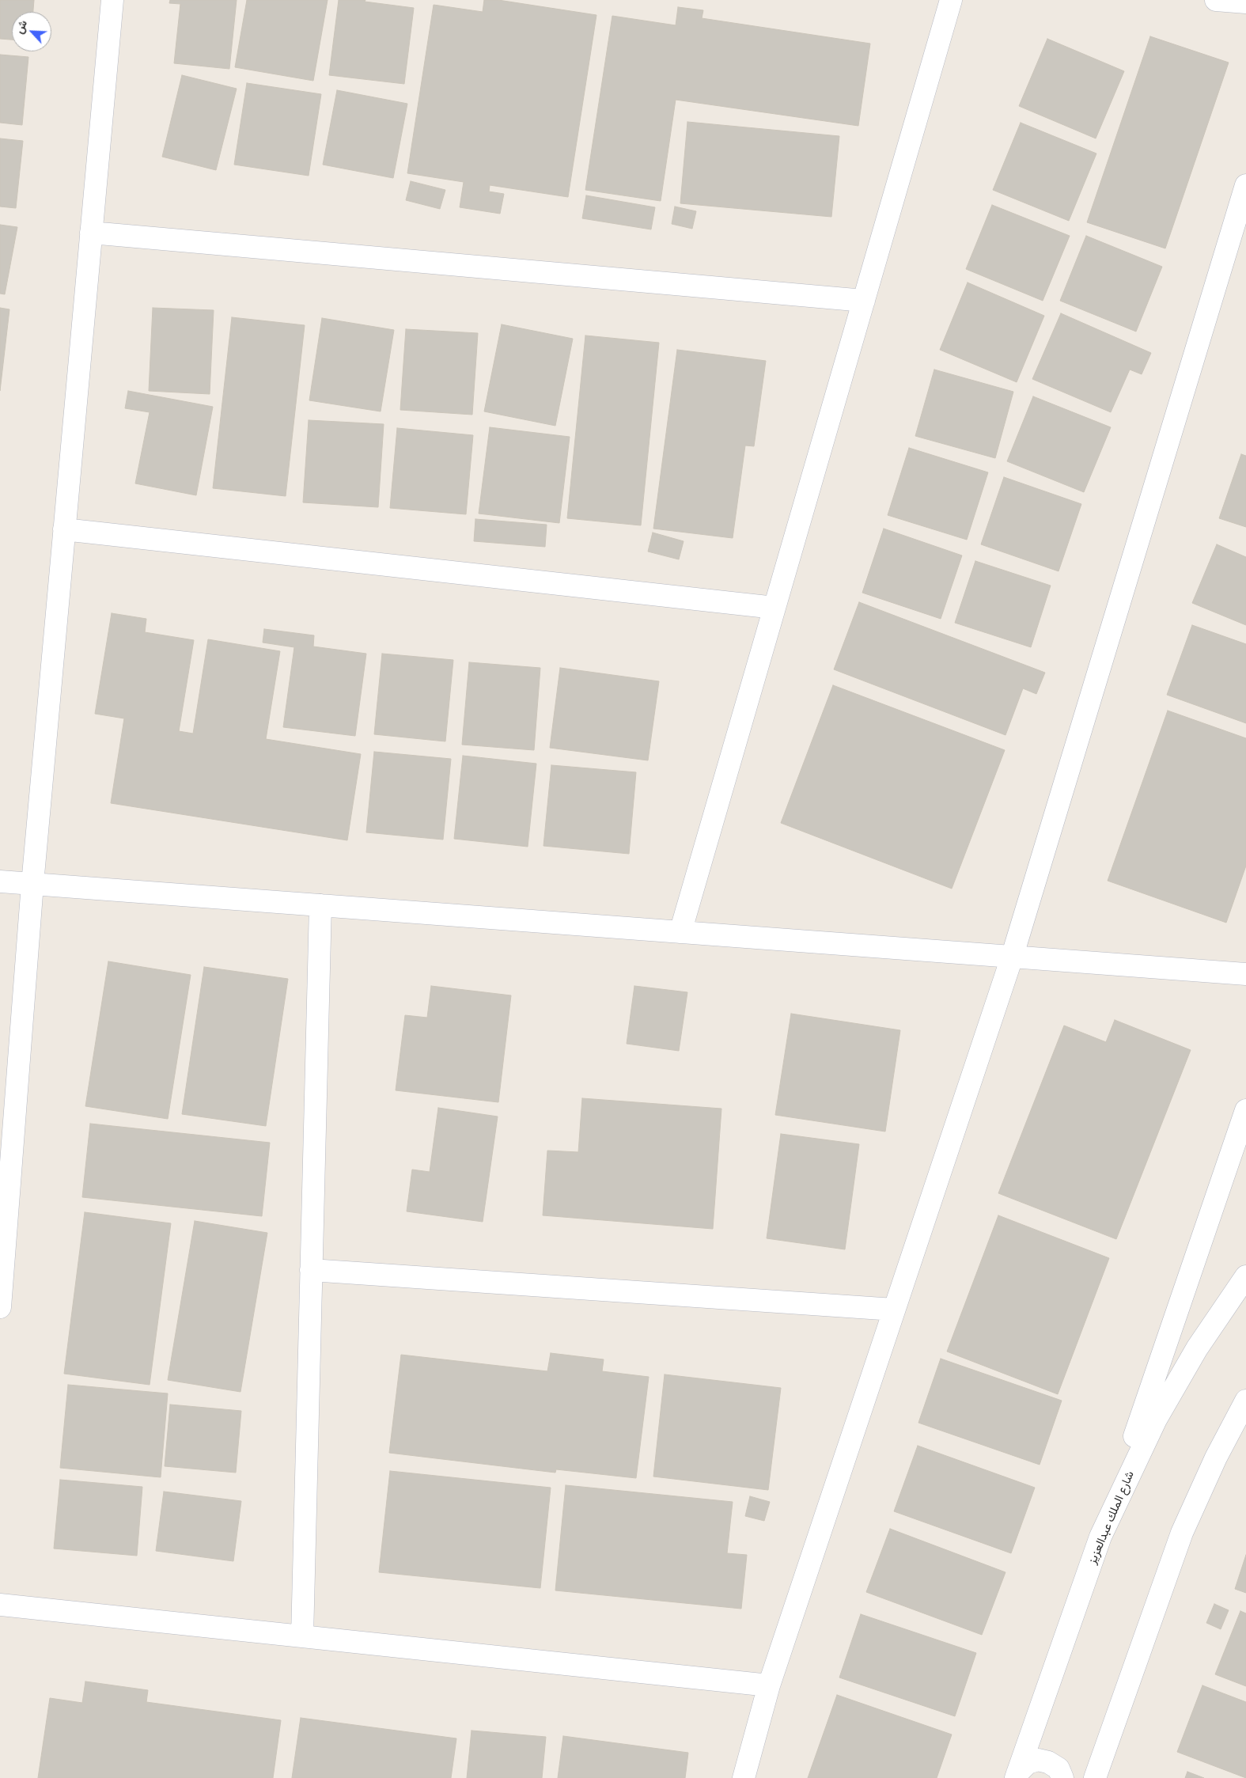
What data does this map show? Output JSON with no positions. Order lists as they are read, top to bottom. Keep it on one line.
{"streets":{"street":["شارع الملك عبدالعزيز"]},"north":"top left"}
